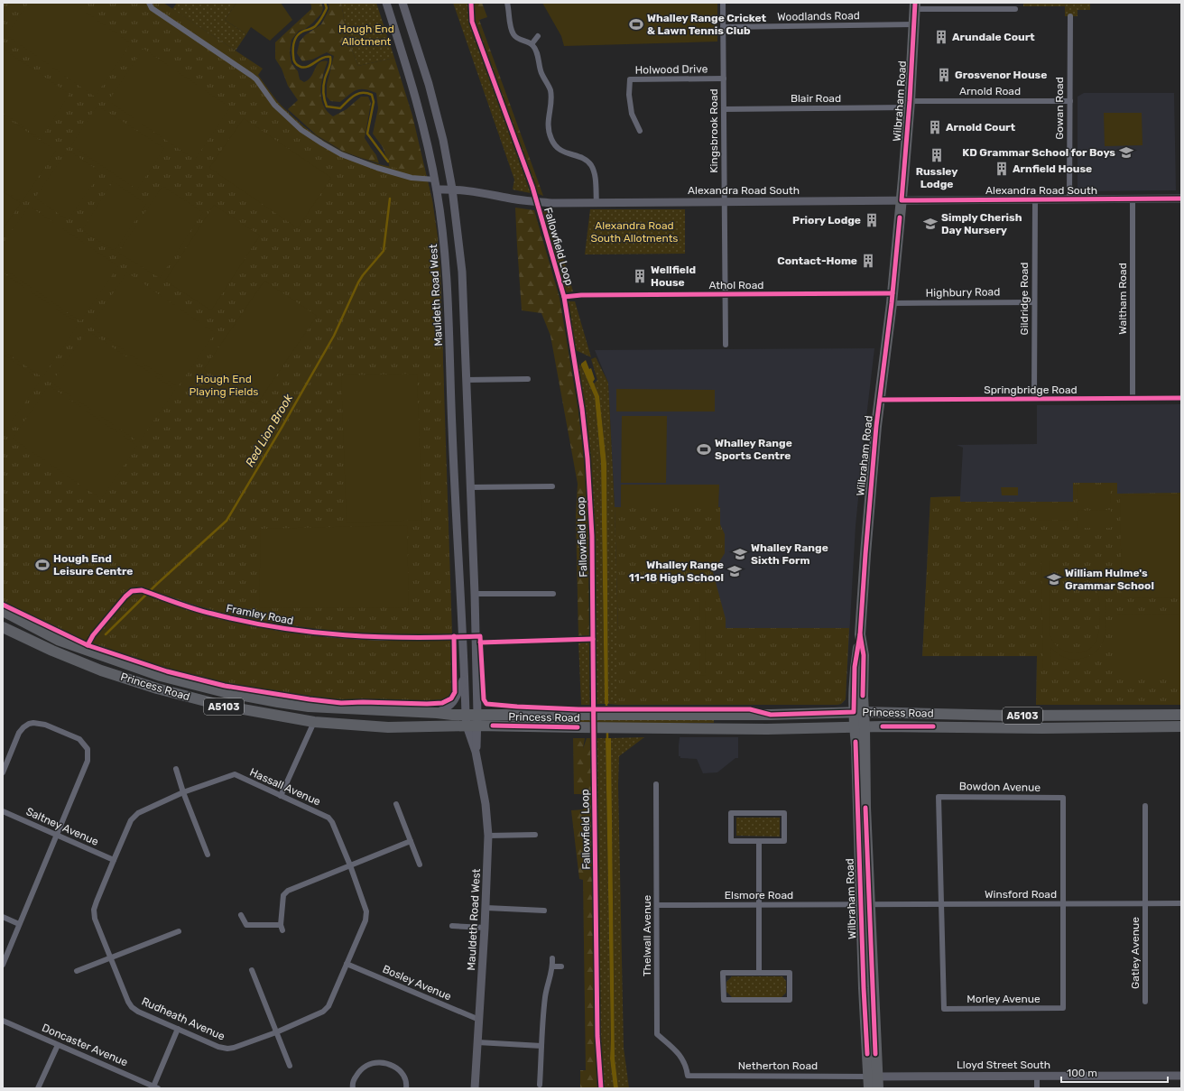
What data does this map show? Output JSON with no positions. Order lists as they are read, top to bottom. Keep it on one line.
{"streets":{"highway":["Wilbraham Road","Princess Road","A5103"],"street":["Woodlands Road","Holwood Drive","Arnold Road","Blair Road","Gowan Road","Kingsbrook Road","Alexandra Road South","Athol Road","Highbury Road","Mauldeth Road West","Gildridge Road","Waltham Road","Springbridge Road","Framley Road","Hassall Avenue","Bowdon Avenue","Saltney Avenue","Winsford Road","Elsmore Road","Thelwall Avenue","Gatley Avenue","Bosley Avenue","Morley Avenue","Rudheath Avenue","Doncaster Avenue","Lloyd Street South","Netherton Road"],"cycle path":["Fallowfield Loop"]},"crossings":[["Woodlands Road","Wilbraham Road"],["Woodlands Road","Kingsbrook Road"],["Holwood Drive","Kingsbrook Road"],["Arnold Road","Blair Road"],["Arnold Road","Wilbraham Road"],["Arnold Road","Gowan Road"],["Blair Road","Wilbraham Road"],["Blair Road","Kingsbrook Road"],["Wilbraham Road","Alexandra Road South"],["Wilbraham Road","Athol Road"],["Wilbraham Road","Highbury Road"],["Wilbraham Road","Springbridge Road"],["Wilbraham Road","Princess Road"],["Wilbraham Road","Winsford Road"],["Wilbraham Road","Elsmore Road"],["Wilbraham Road","Lloyd Street South"],["Wilbraham Road","Netherton Road"],["Gowan Road","Alexandra Road South"],["Kingsbrook Road","Alexandra Road South"],["Kingsbrook Road","Athol Road"],["Alexandra Road South","Mauldeth Road West"],["Alexandra Road South","Gildridge Road"],["Alexandra Road South","Waltham Road"],["Athol Road","Highbury Road"],["Highbury Road","Gildridge Road"],["Mauldeth Road West","Princess Road"],["Mauldeth Road West","Bosley Avenue"],["Gildridge Road","Springbridge Road"],["Waltham Road","Springbridge Road"],["Hassall Avenue","Saltney Avenue"],["Hassall Avenue","Bosley Avenue"],["Hassall Avenue","Rudheath Avenue"],["Bowdon Avenue","Winsford Road"],["Bowdon Avenue","Morley Avenue"],["Saltney Avenue","Rudheath Avenue"],["Winsford Road","Elsmore Road"],["Winsford Road","Gatley Avenue"],["Winsford Road","Morley Avenue"],["Elsmore Road","Thelwall Avenue"],["Thelwall Avenue","Netherton Road"],["Bosley Avenue","Rudheath Avenue"],["Lloyd Street South","Netherton Road"]],"water":["Red Lion Brook"],"parks":["Hough End Allotment","Alexandra Road South Allotments","Hough End Playing Fields"],"places":{"sports":["Whalley Range Cricket & Lawn Tennis Club","Whalley Range Sports Centre","Hough End Leisure Centre"],"building":["Arundale Court","Grosvenor House","Arnold Court","Russley Lodge","Arnfield House","Priory Lodge","Contact-Home","Wellfield House"],"school or university":["KD Grammar School for Boys","Simply Cherish Day Nursery","Whalley Range Sixth Form","Whalley Range 11-18 High School","William Hulme's Grammar School"]},"scale_bar":"100 m"}
